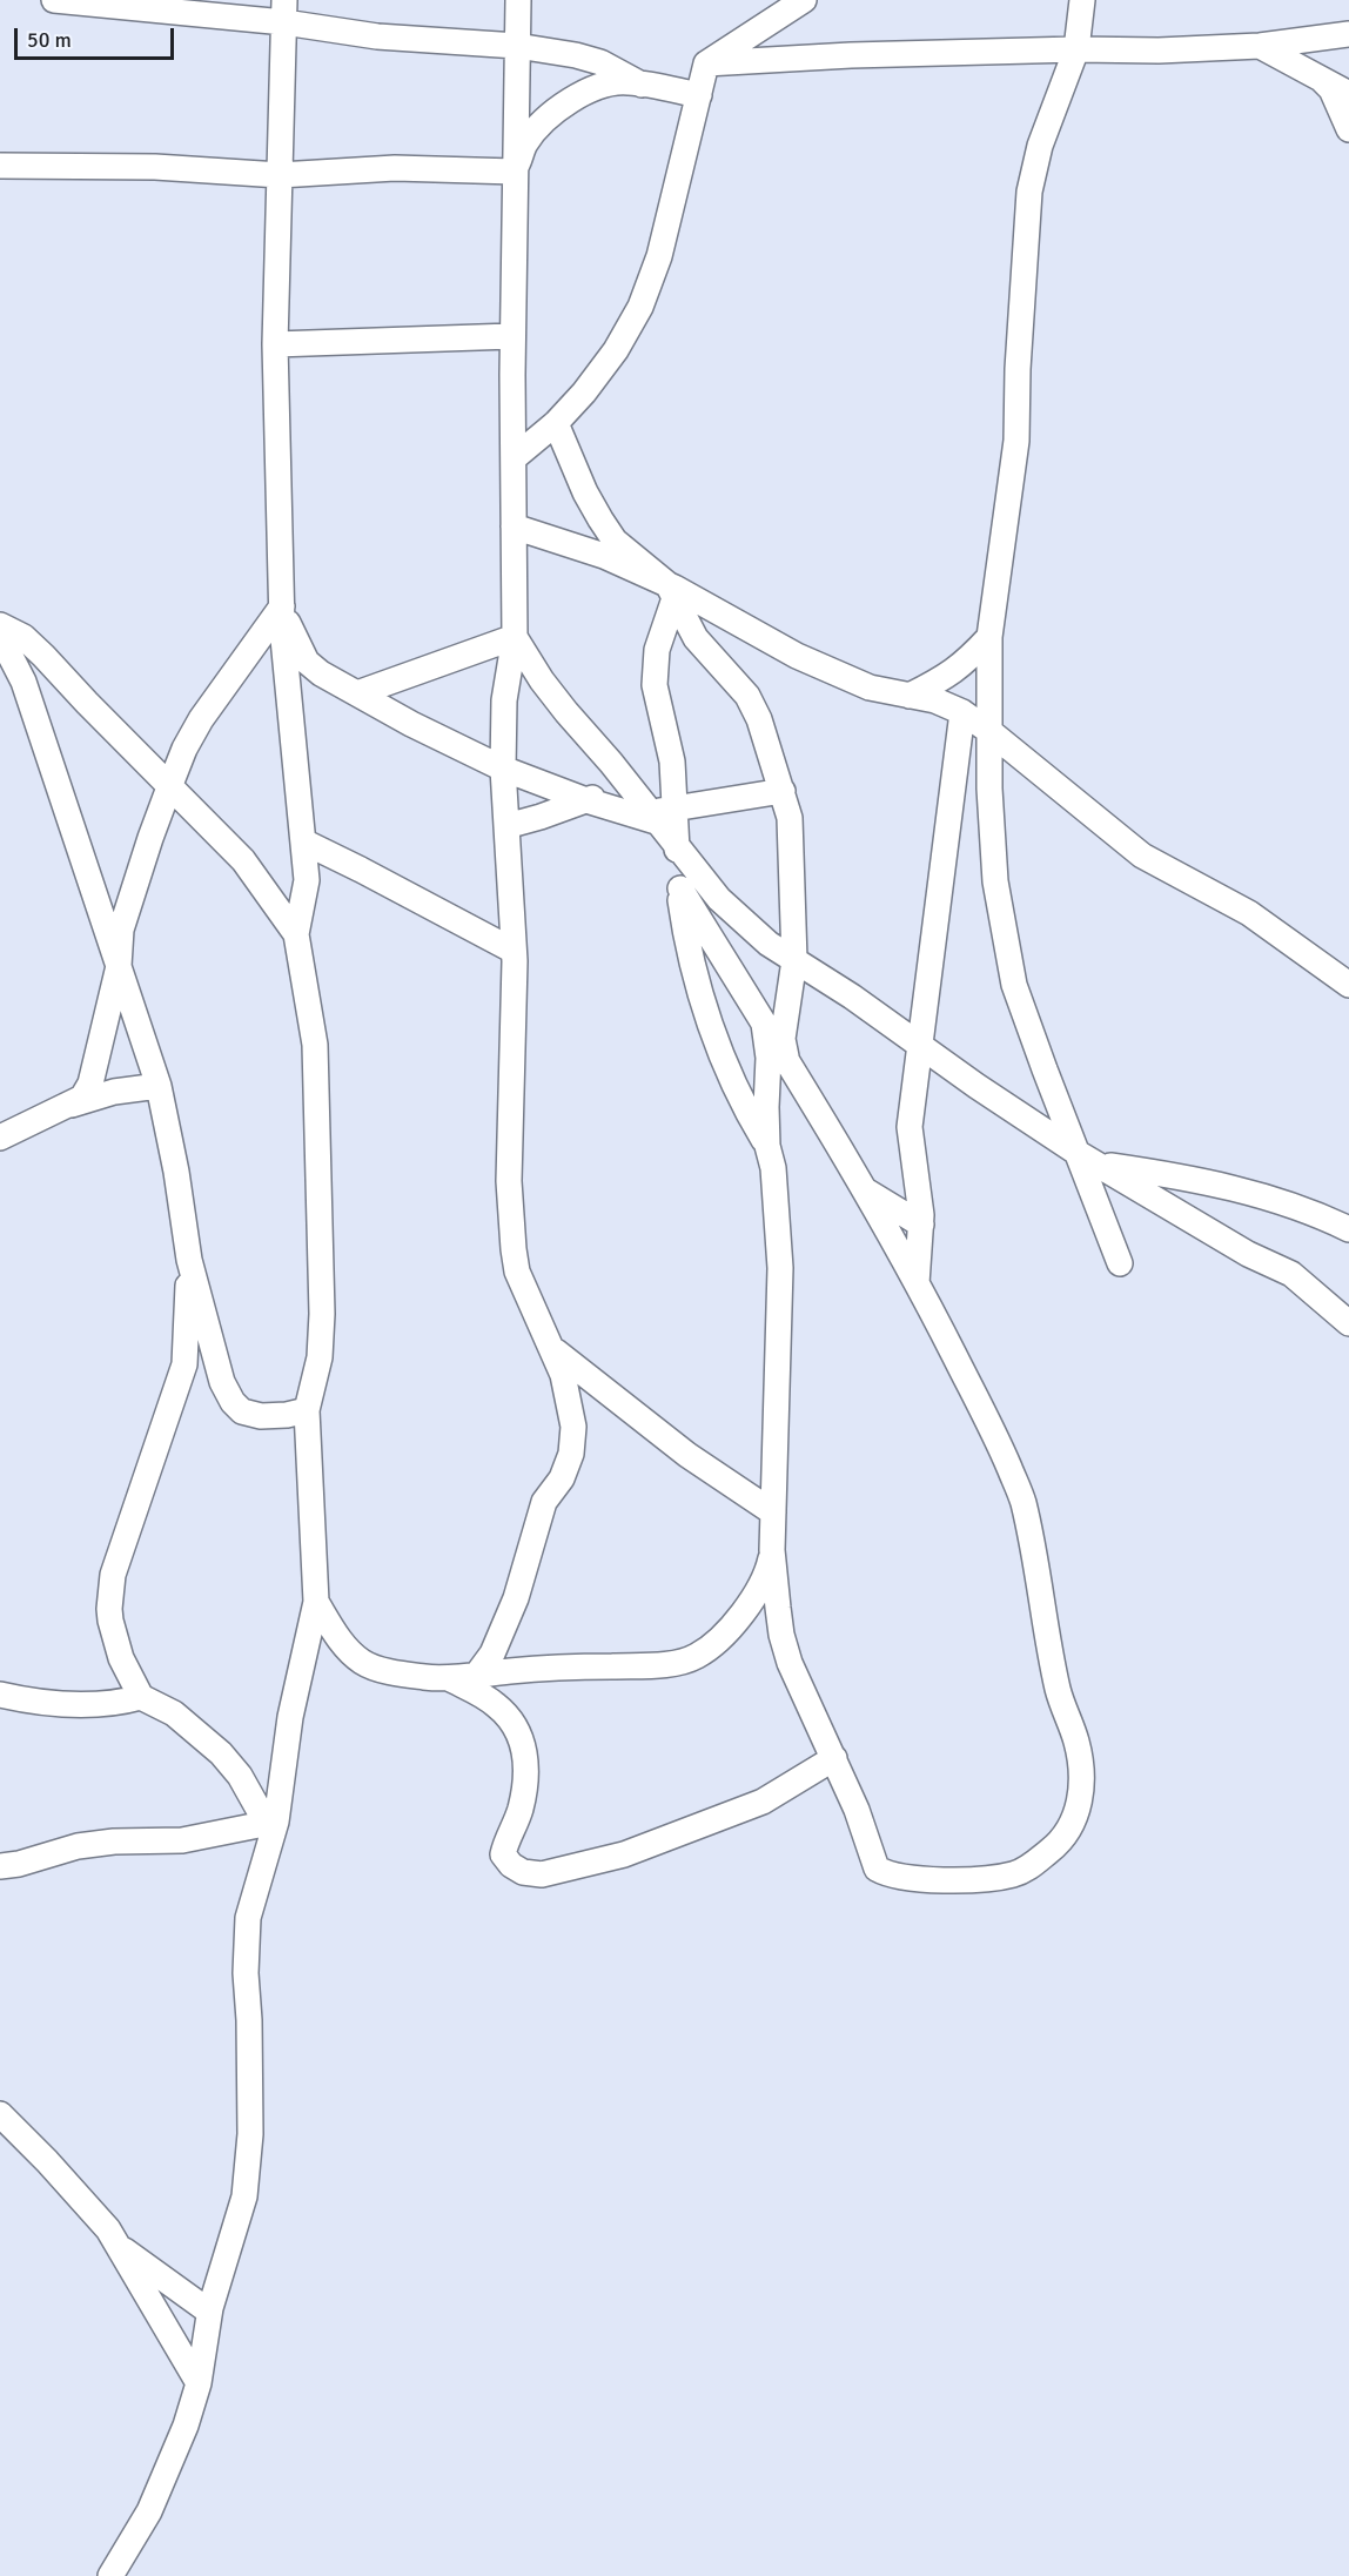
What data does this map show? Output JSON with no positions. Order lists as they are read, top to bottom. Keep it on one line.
{"scale_bar":"50 m"}
